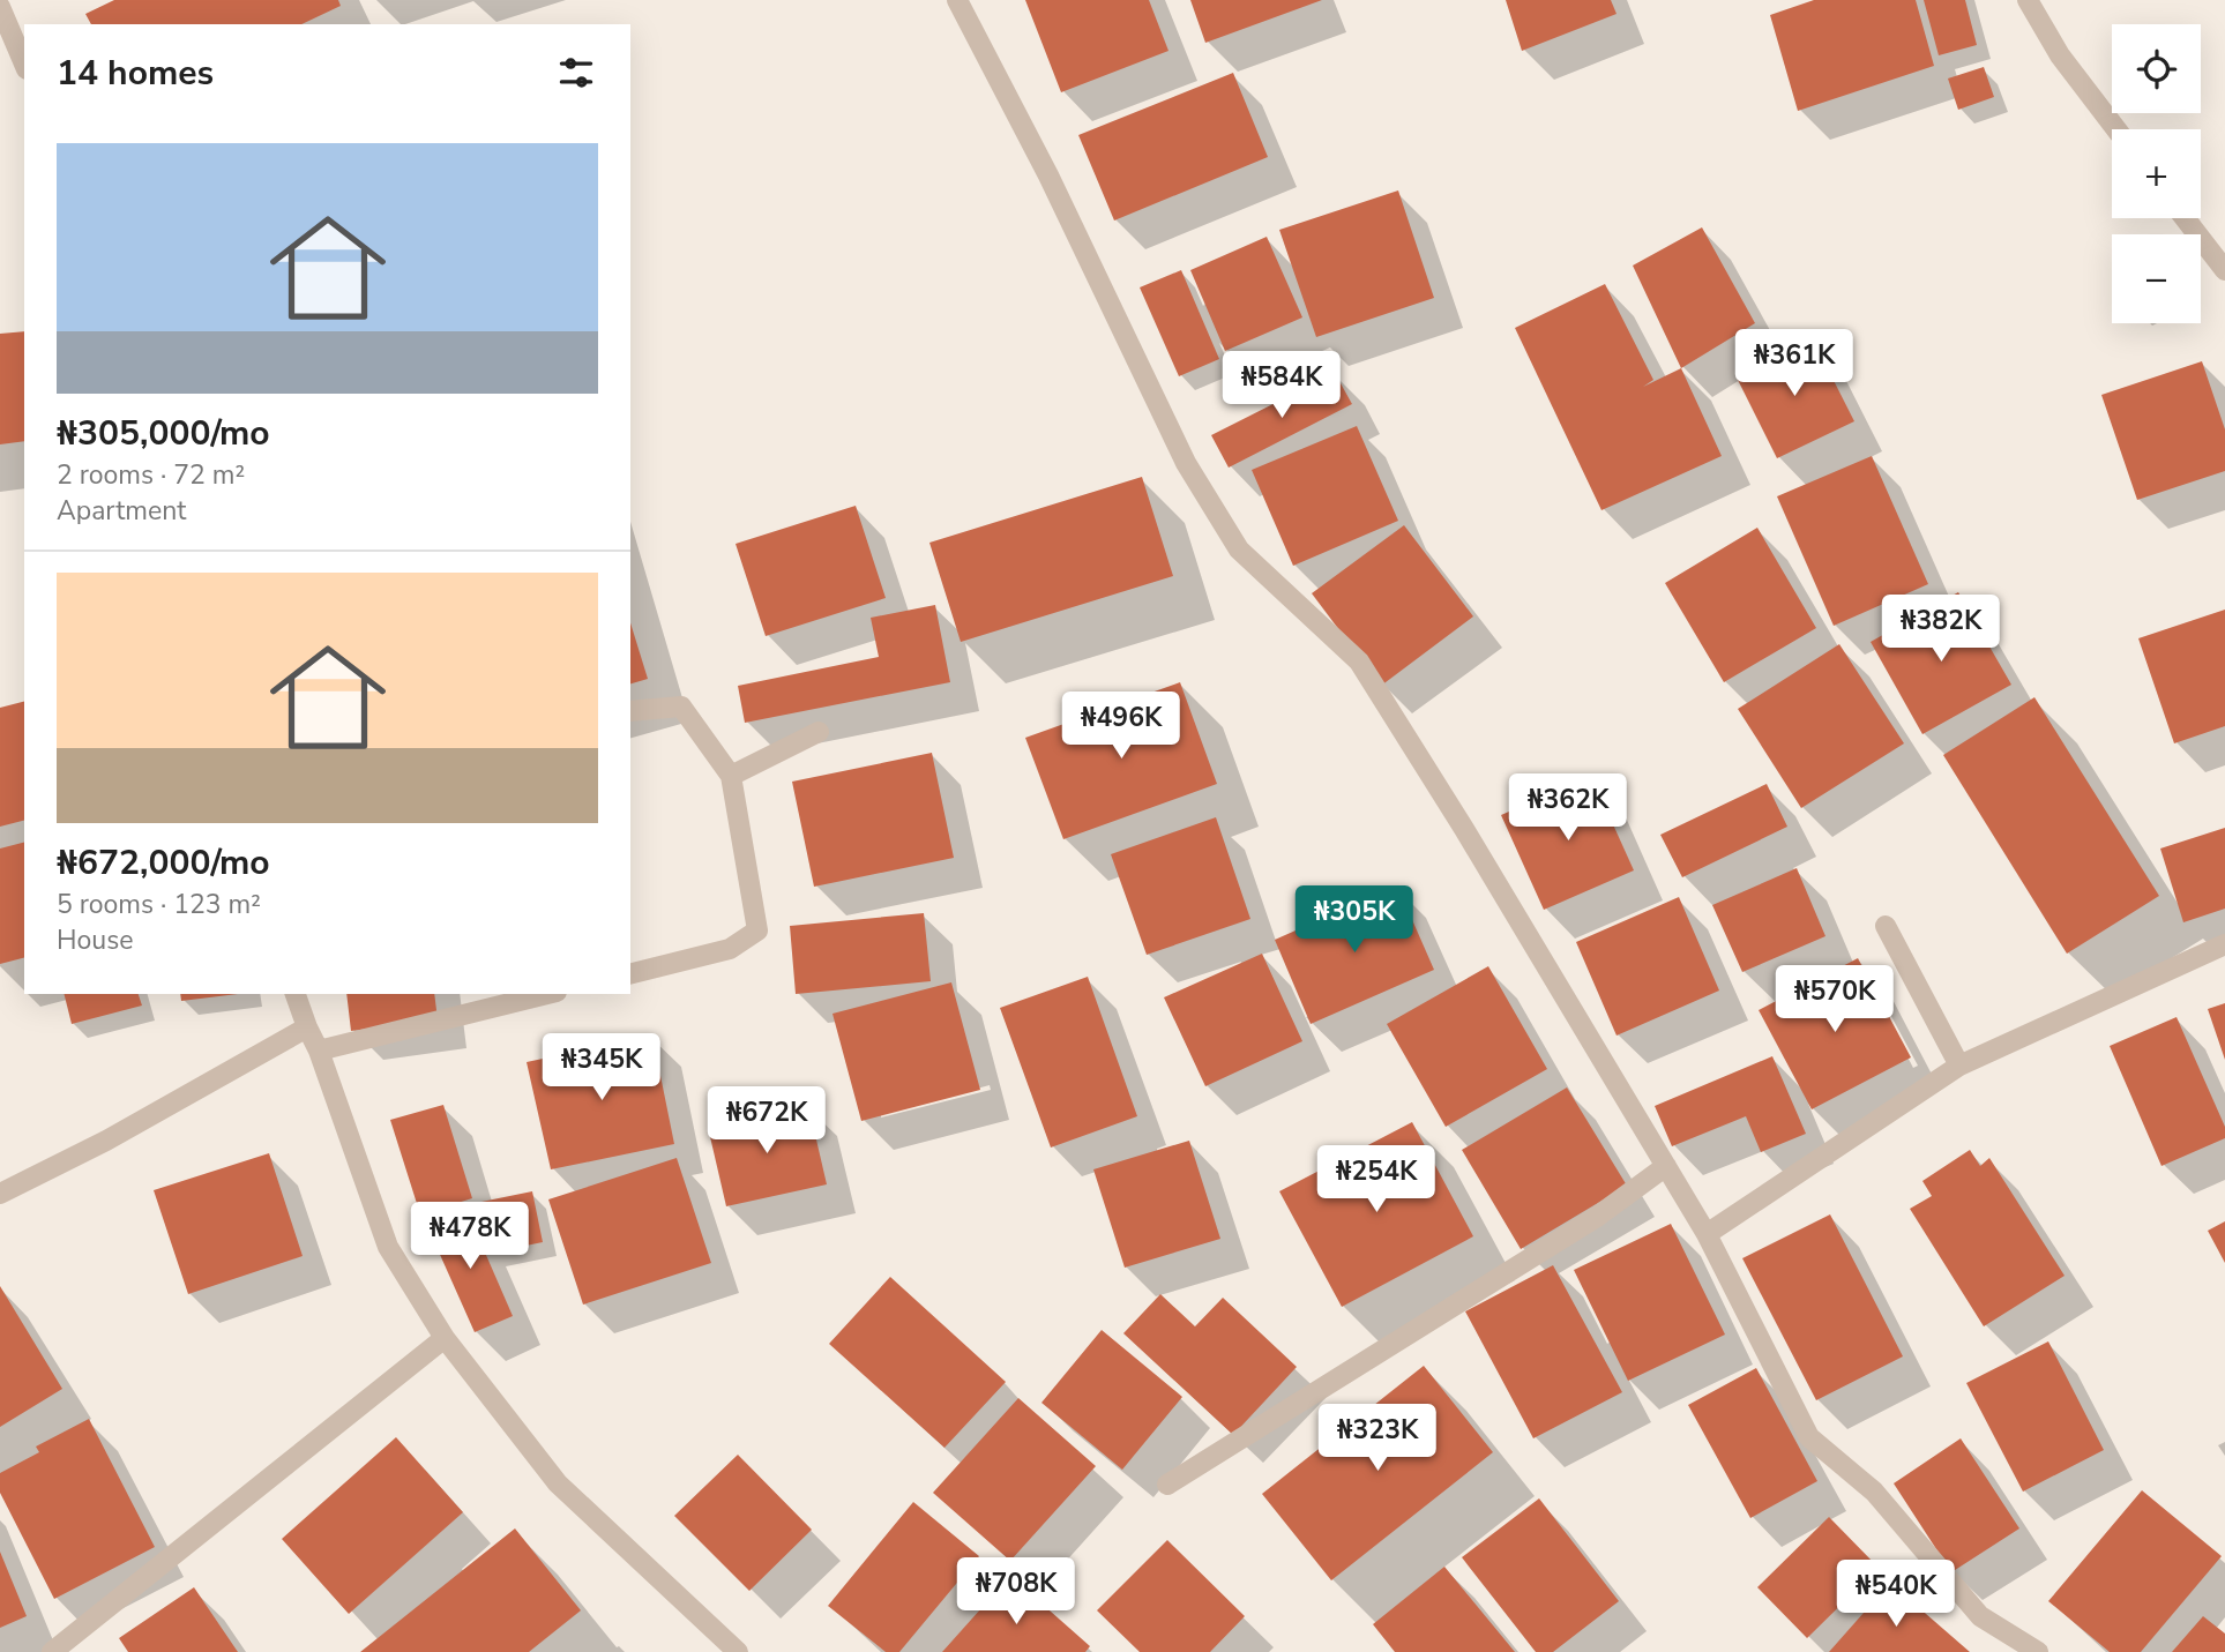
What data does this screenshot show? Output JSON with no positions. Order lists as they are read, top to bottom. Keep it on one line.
{"page":{"map_buttons":["+","−"],"heading":"14 homes","list":[{"name":"₦305,000/mo","note":"2 rooms · 72 m² · Apartment"},{"name":"₦672,000/mo","note":"5 rooms · 123 m² · House"}],"price":["₦361K","₦584K","₦382K","₦496K","₦362K","₦305K","₦570K","₦345K","₦672K","₦254K","₦478K","₦323K","₦708K","₦540K"]}}
